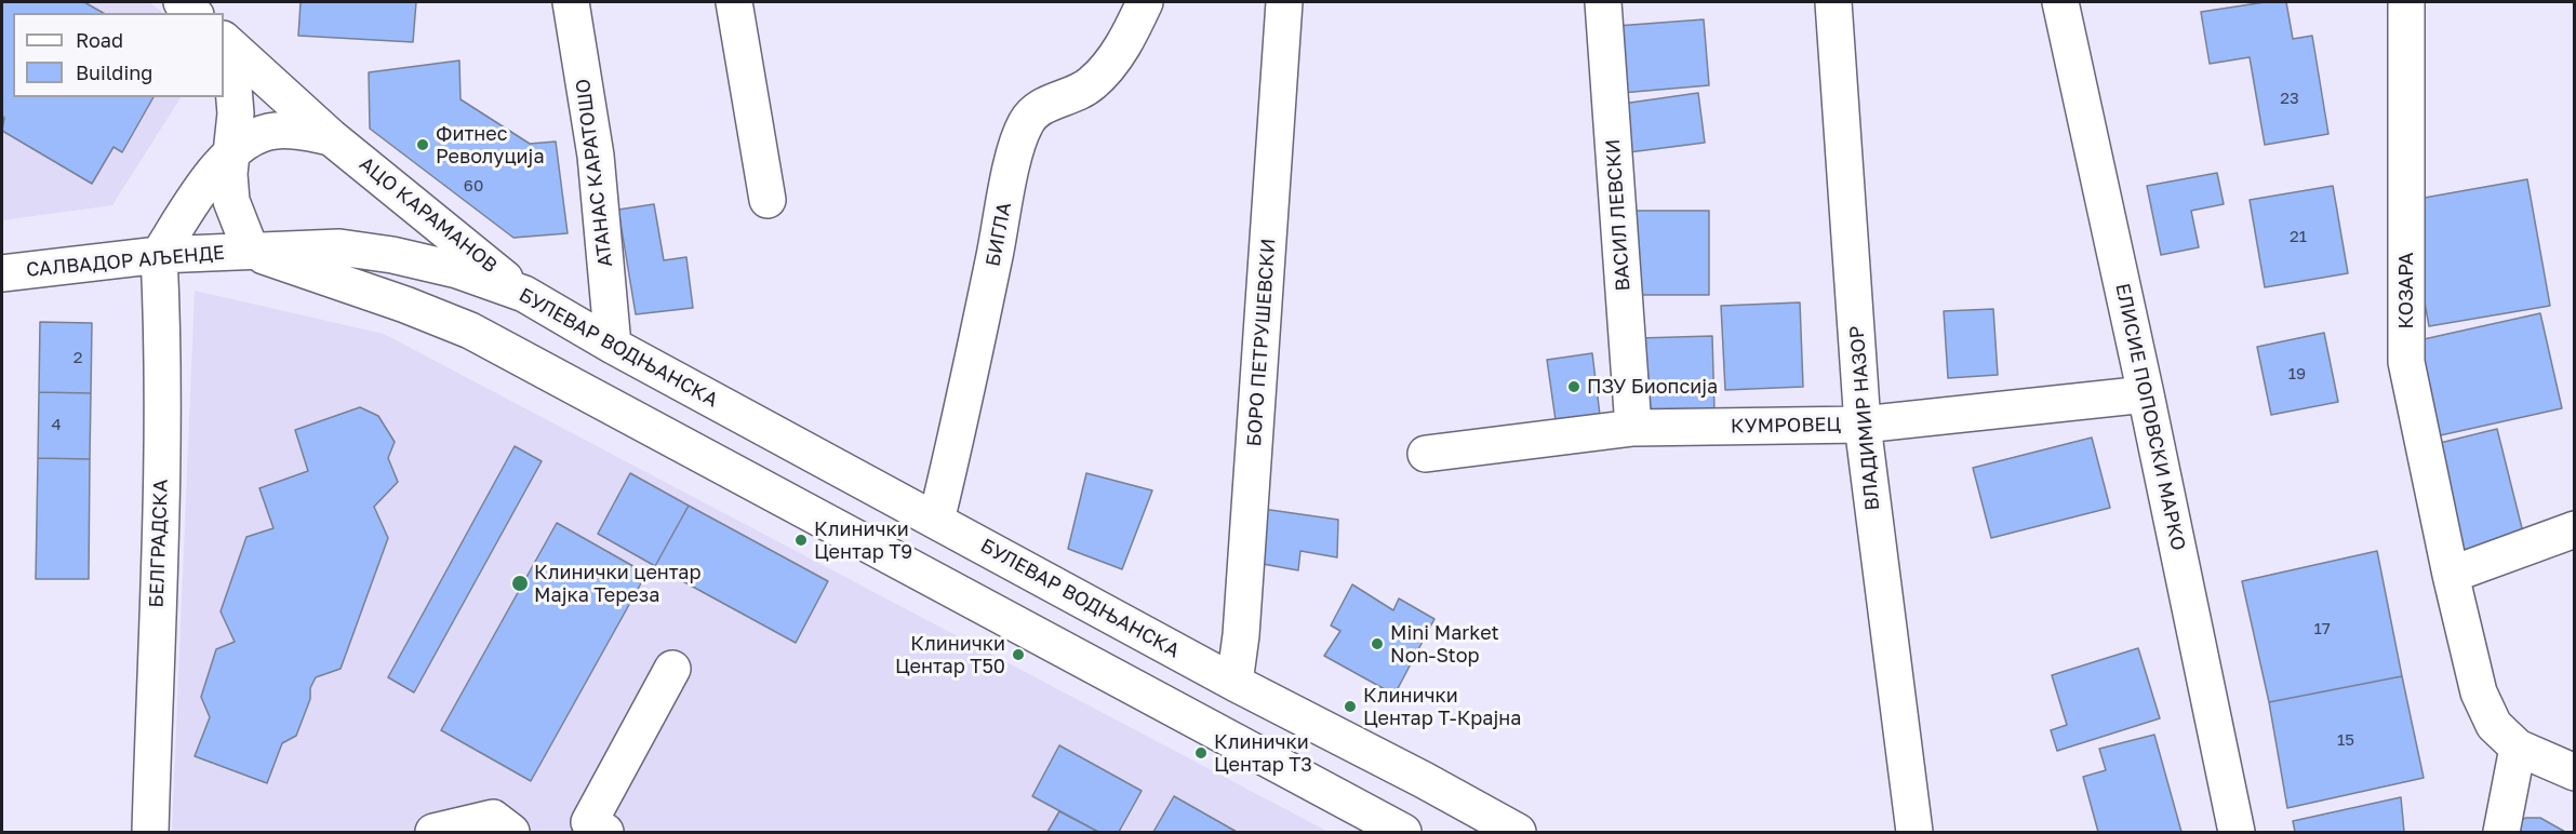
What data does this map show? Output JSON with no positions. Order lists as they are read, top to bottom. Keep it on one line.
{"streets":{"street":["АТАНАС КАРАТОШО","АЦО КАРАМАНОВ","ВАСИЛ ЛЕВСКИ","БИГЛА","САЛВАДОР АЉЕНДЕ","КОЗАРА","БОРО ПЕТРУШЕВСКИ","БУЛЕВАР ВОДЊАНСКА","ЕЛИСИЕ ПОПОВСКИ МАРКО","ВЛАДИМИР НАЗОР","КУМРОВЕЦ","БЕЛГРАДСКА"]},"crossings":[["АТАНАС КАРАТОШО","БУЛЕВАР ВОДЊАНСКА"],["АЦО КАРАМАНОВ","САЛВАДОР АЉЕНДЕ"],["АЦО КАРАМАНОВ","БУЛЕВАР ВОДЊАНСКА"],["АЦО КАРАМАНОВ","БЕЛГРАДСКА"],["ВАСИЛ ЛЕВСКИ","КУМРОВЕЦ"],["БИГЛА","БУЛЕВАР ВОДЊАНСКА"],["САЛВАДОР АЉЕНДЕ","БУЛЕВАР ВОДЊАНСКА"],["САЛВАДОР АЉЕНДЕ","БЕЛГРАДСКА"],["БОРО ПЕТРУШЕВСКИ","БУЛЕВАР ВОДЊАНСКА"],["ЕЛИСИЕ ПОПОВСКИ МАРКО","КУМРОВЕЦ"],["ВЛАДИМИР НАЗОР","КУМРОВЕЦ"]],"places":["Фитнес Револуција","ПЗУ Биопсија","Клинички Центар Т9","Клинички центар Мајка Тереза","Mini Market Non-Stop","Клинички Центар Т50","Клинички Центар Т-Крајна","Клинички Центар Т3"],"house_numbers":["23","60","21","2","19","4","17","15"],"legend":["Road","Building"]}
